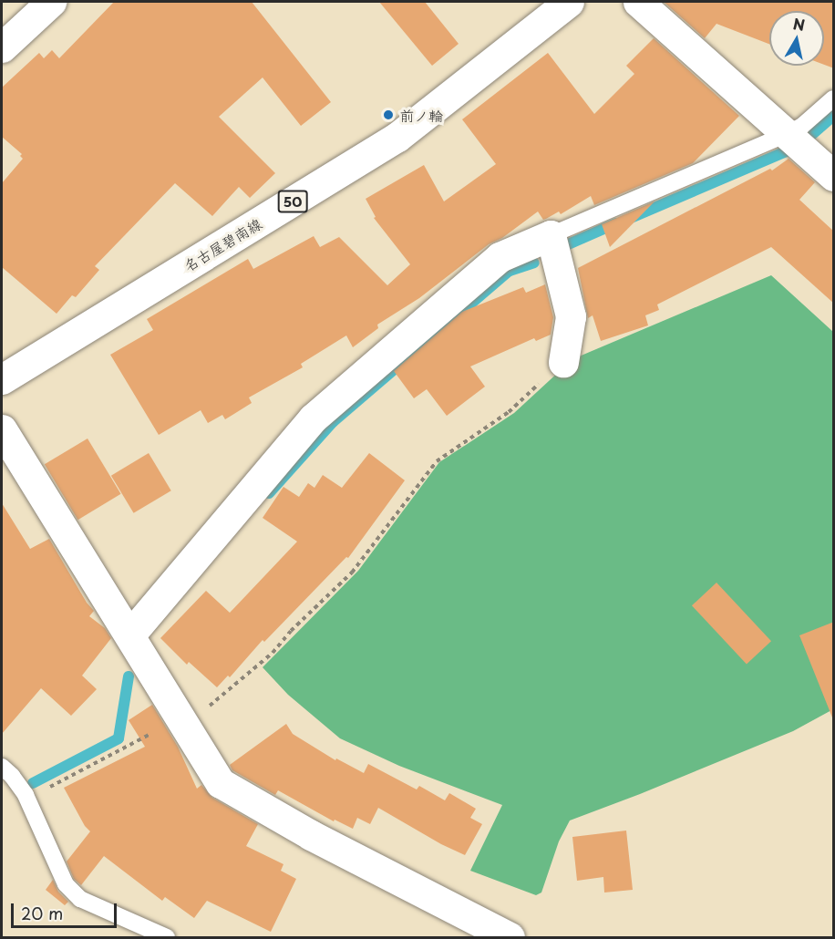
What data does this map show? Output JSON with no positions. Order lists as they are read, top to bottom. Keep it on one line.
{"streets":{"street":["50","名古屋碧南線"]},"places":["前ノ輪"],"scale_bar":"20 m","north":"top"}
